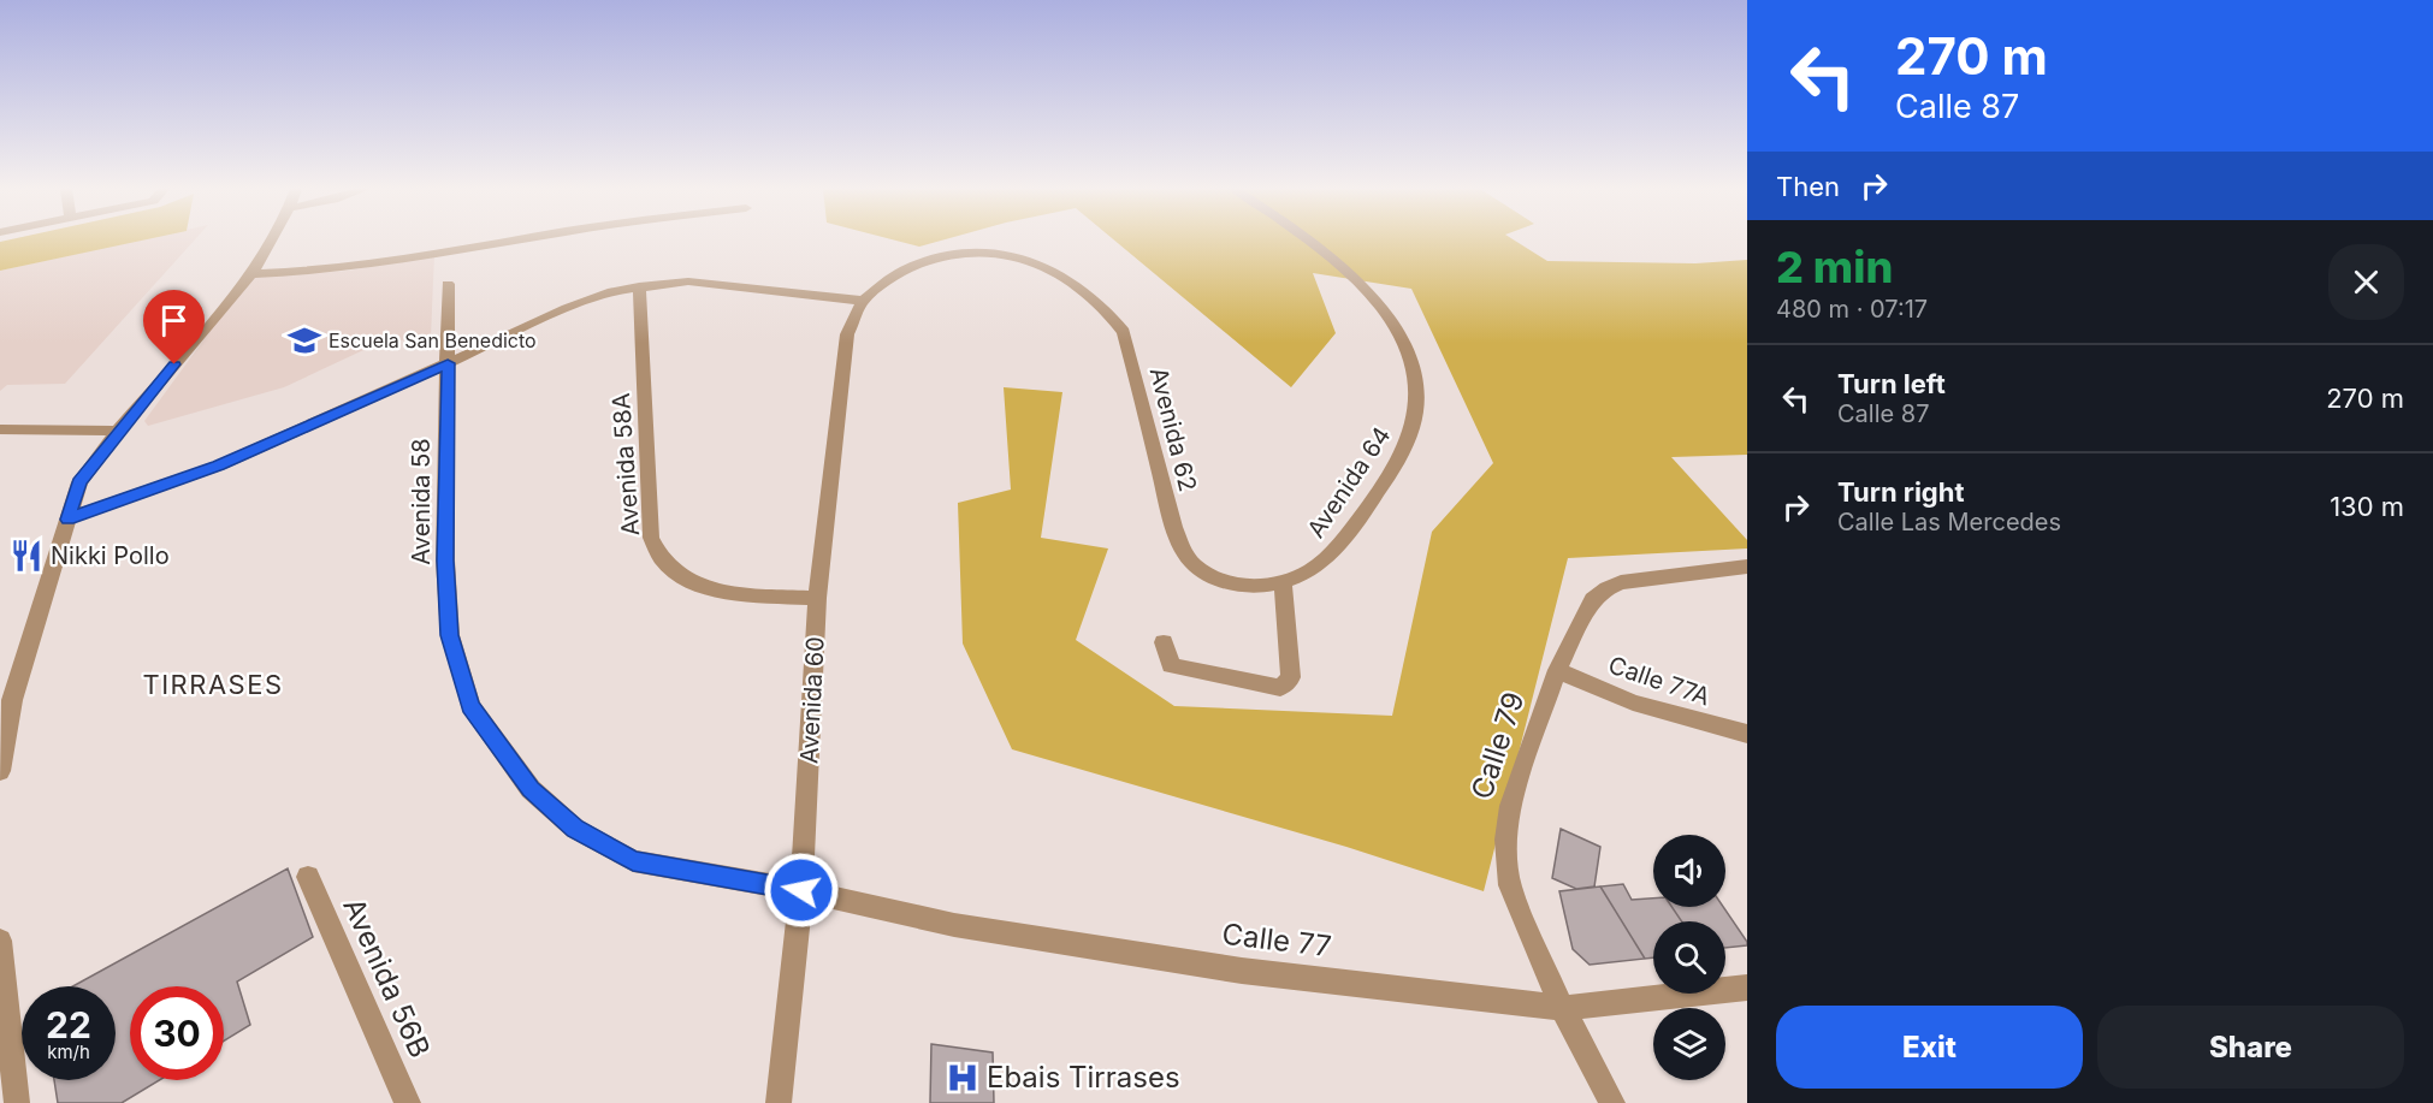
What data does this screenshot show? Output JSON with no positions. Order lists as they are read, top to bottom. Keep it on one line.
{"streets":{"street":["Avenida 62","Avenida 58A","Avenida 64","Avenida 58","Calle 77A","Avenida 60","Calle 79","Calle 77","Avenida 56B"]},"crossings":[["Avenida 62","Avenida 64"],["Avenida 62","Avenida 60"],["Avenida 58A","Avenida 60"],["Avenida 58","Avenida 60"],["Avenida 58","Calle 77"],["Calle 77A","Calle 79"],["Avenida 60","Calle 77"],["Calle 79","Calle 77"]],"districts":["TIRRASES"],"places":{"school or university":["Escuela San Benedicto"],"restaurant":["Nikki Pollo"],"hospital":["Ebais Tirrases"]},"page":{"turn":["270 m","Calle 87"],"then":"Then","heading":["2 min","480 m · 07:17"],"list":[{"name":"Turn left","note":"Calle 87","value":"270 m"},{"name":"Turn right","note":"Calle Las Mercedes","value":"130 m"}],"speed":"22 km/h","limit":"30","buttons":["Exit","Share"]}}
